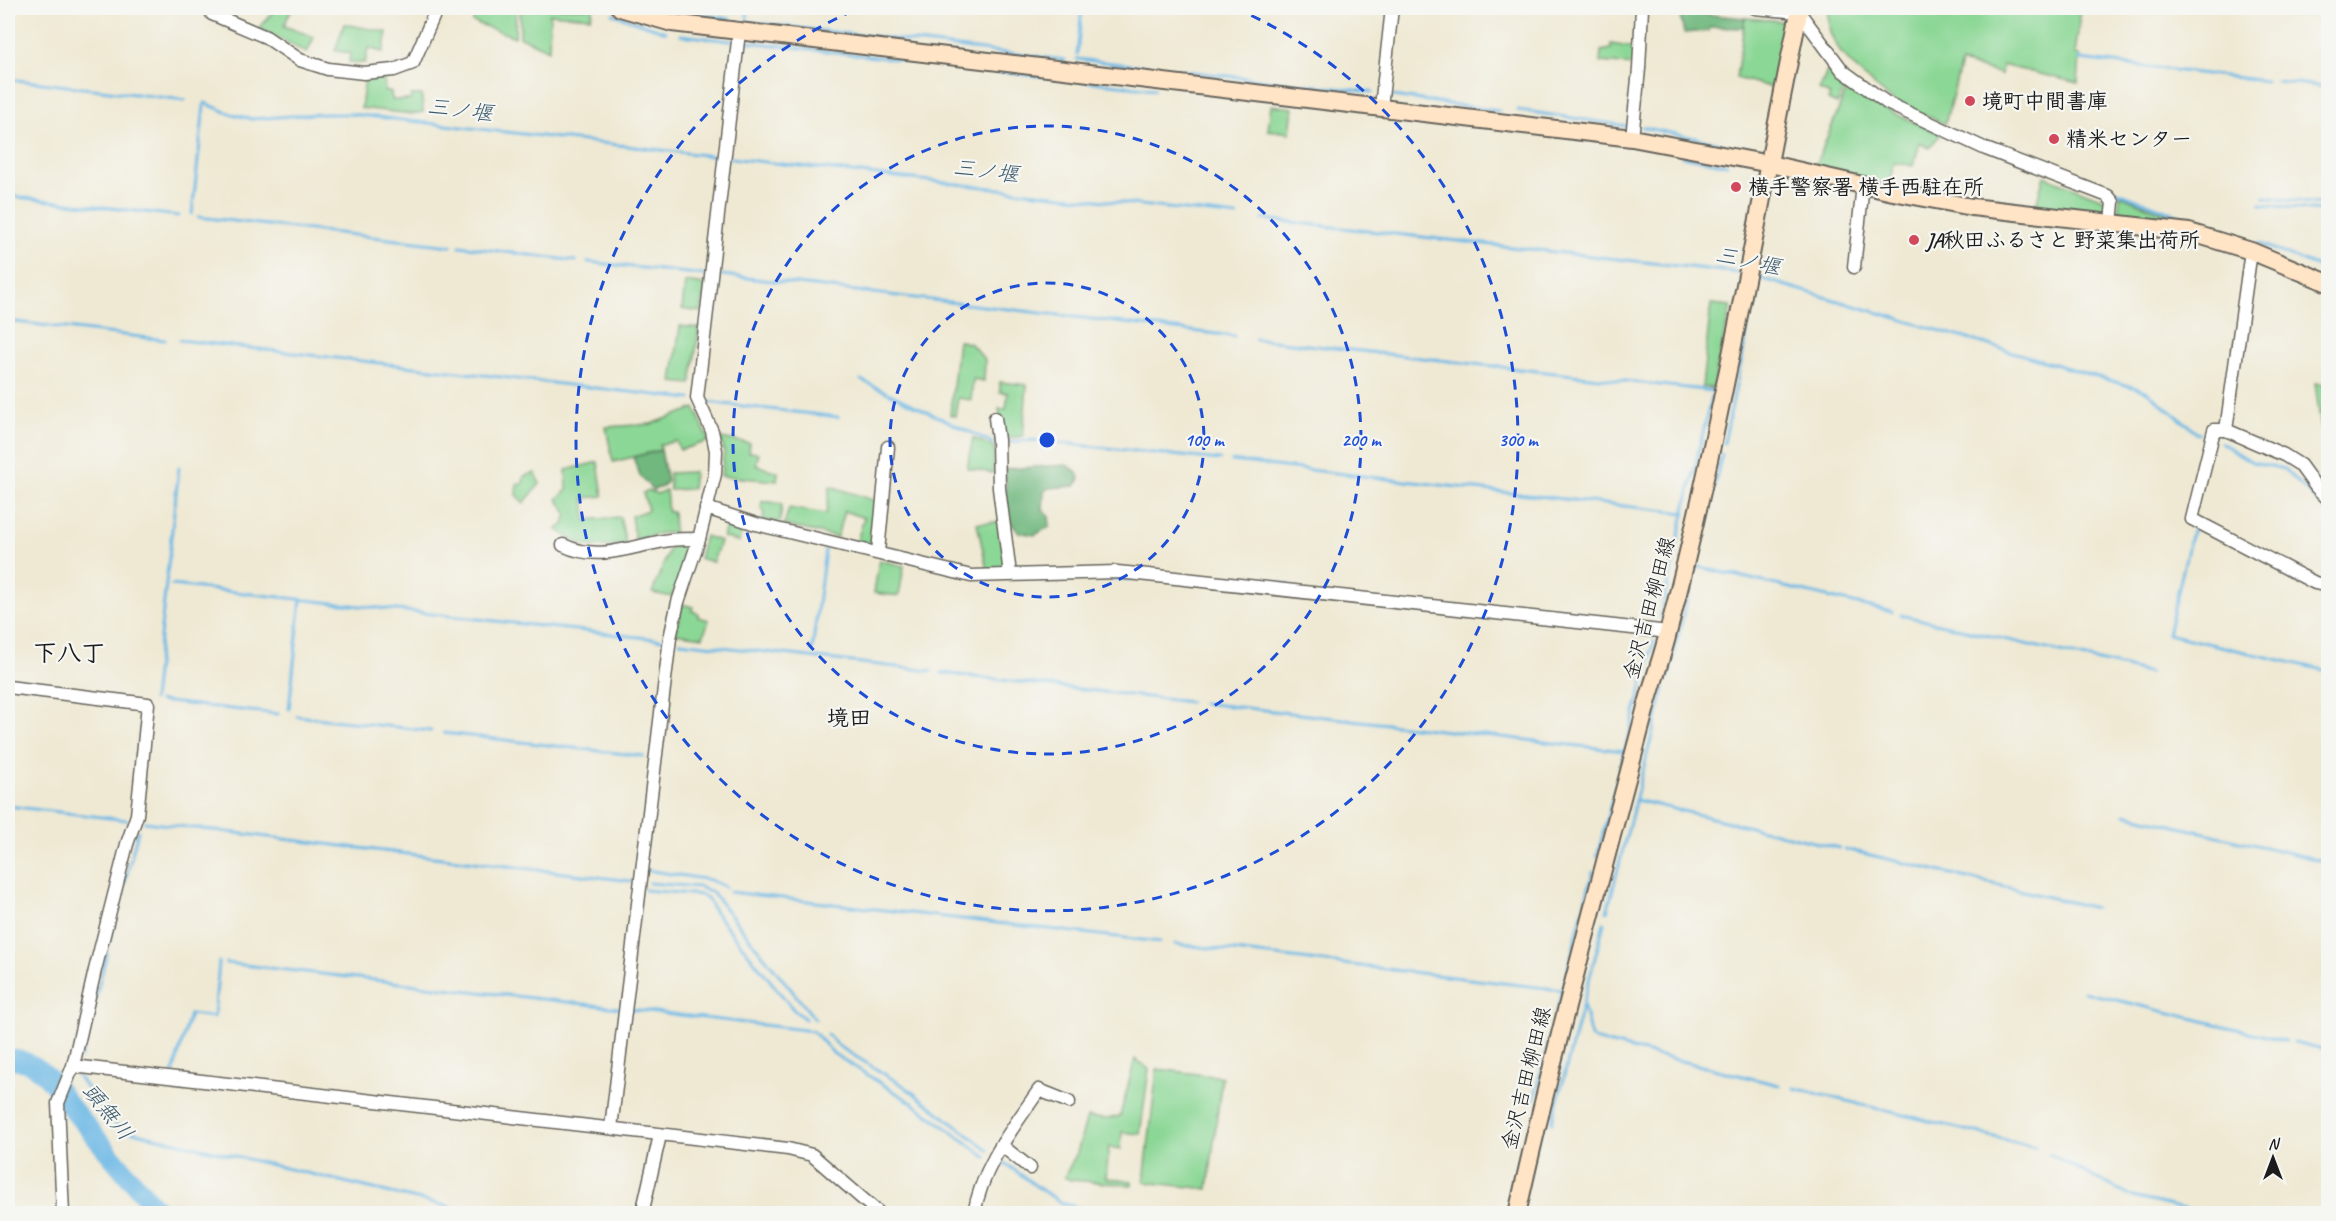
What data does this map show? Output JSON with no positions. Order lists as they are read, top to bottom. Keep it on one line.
{"streets":{"street":["金沢吉田柳田線"]},"districts":["下八丁","境田"],"water":["三ノ堰","頭無川"],"places":["境町中間書庫","精米センター","横手警察署 横手西駐在所","JA秋田ふるさと 野菜集出荷所"],"north":"top","rings":["100 m","200 m","300 m"]}
